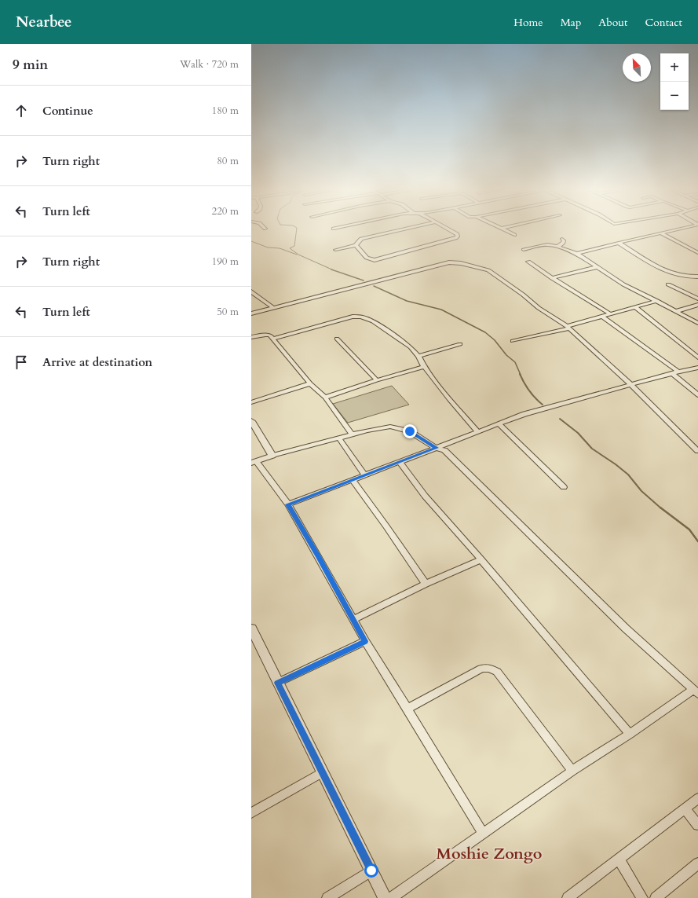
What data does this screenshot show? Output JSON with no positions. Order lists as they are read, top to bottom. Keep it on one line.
{"districts":["Moshie Zongo"],"north":"top left","page":{"header":"Nearbee","nav":["Home","Map","About","Contact"],"heading":["9 min","Walk · 720 m"],"map_buttons":["+","−"],"list":[["Continue","180 m"],["Turn right","80 m"],["Turn left","220 m"],["Turn right","190 m"],["Turn left","50 m"],"Arrive at destination"]}}
